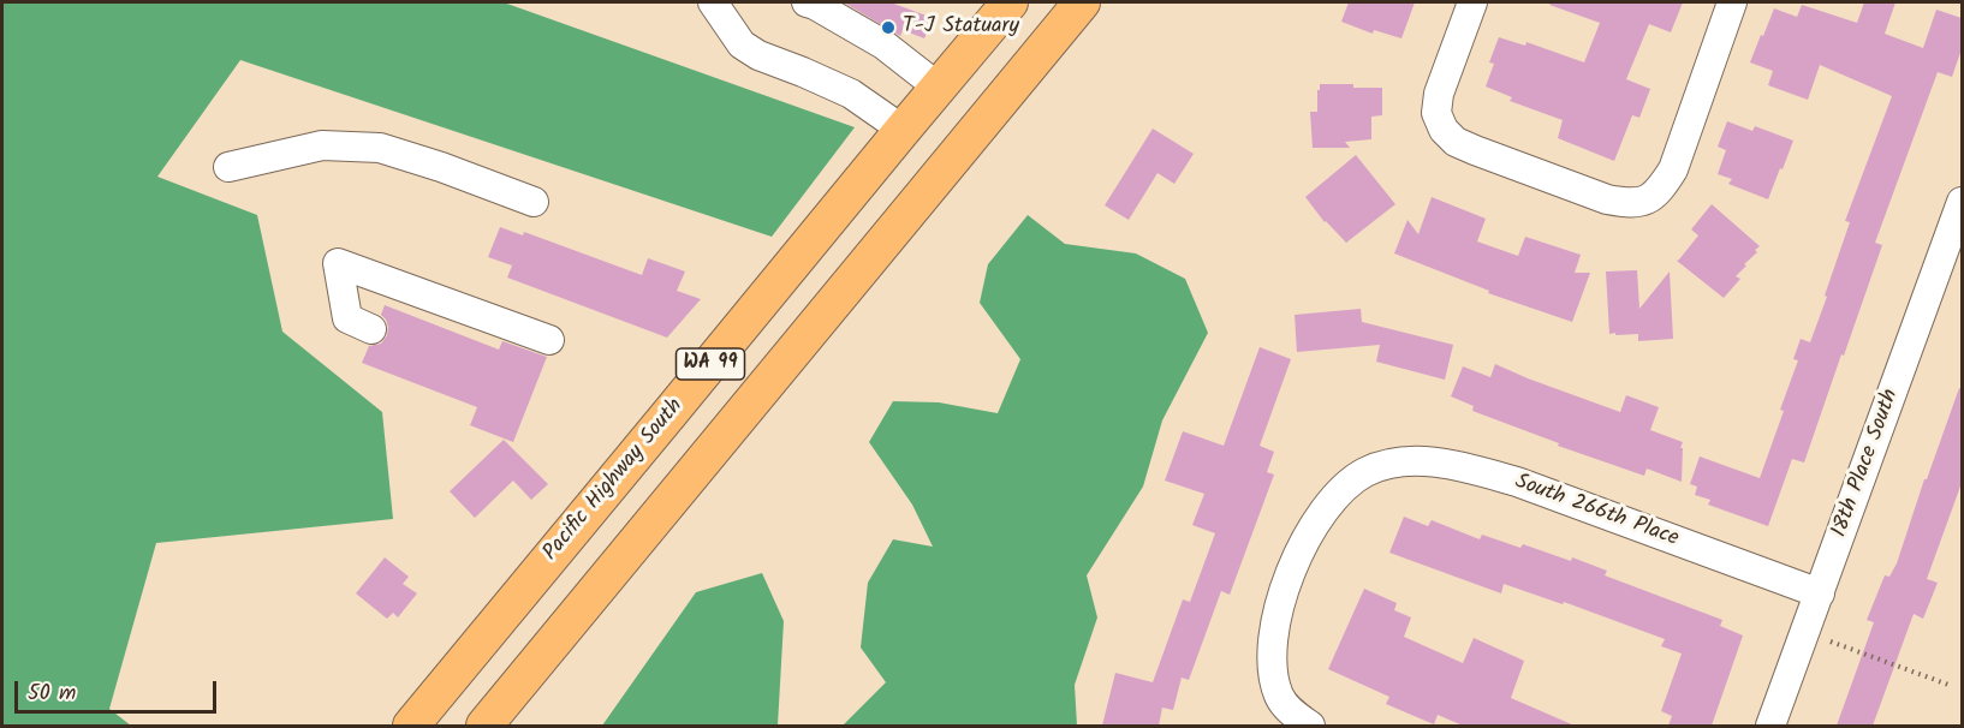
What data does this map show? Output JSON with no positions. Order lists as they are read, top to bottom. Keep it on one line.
{"streets":{"main road":["WA 99","Pacific Highway South"],"street":["18th Place South","South 266th Place"]},"crossings":[["18th Place South","South 266th Place"]],"places":["T-J Statuary"],"scale_bar":"50 m"}
